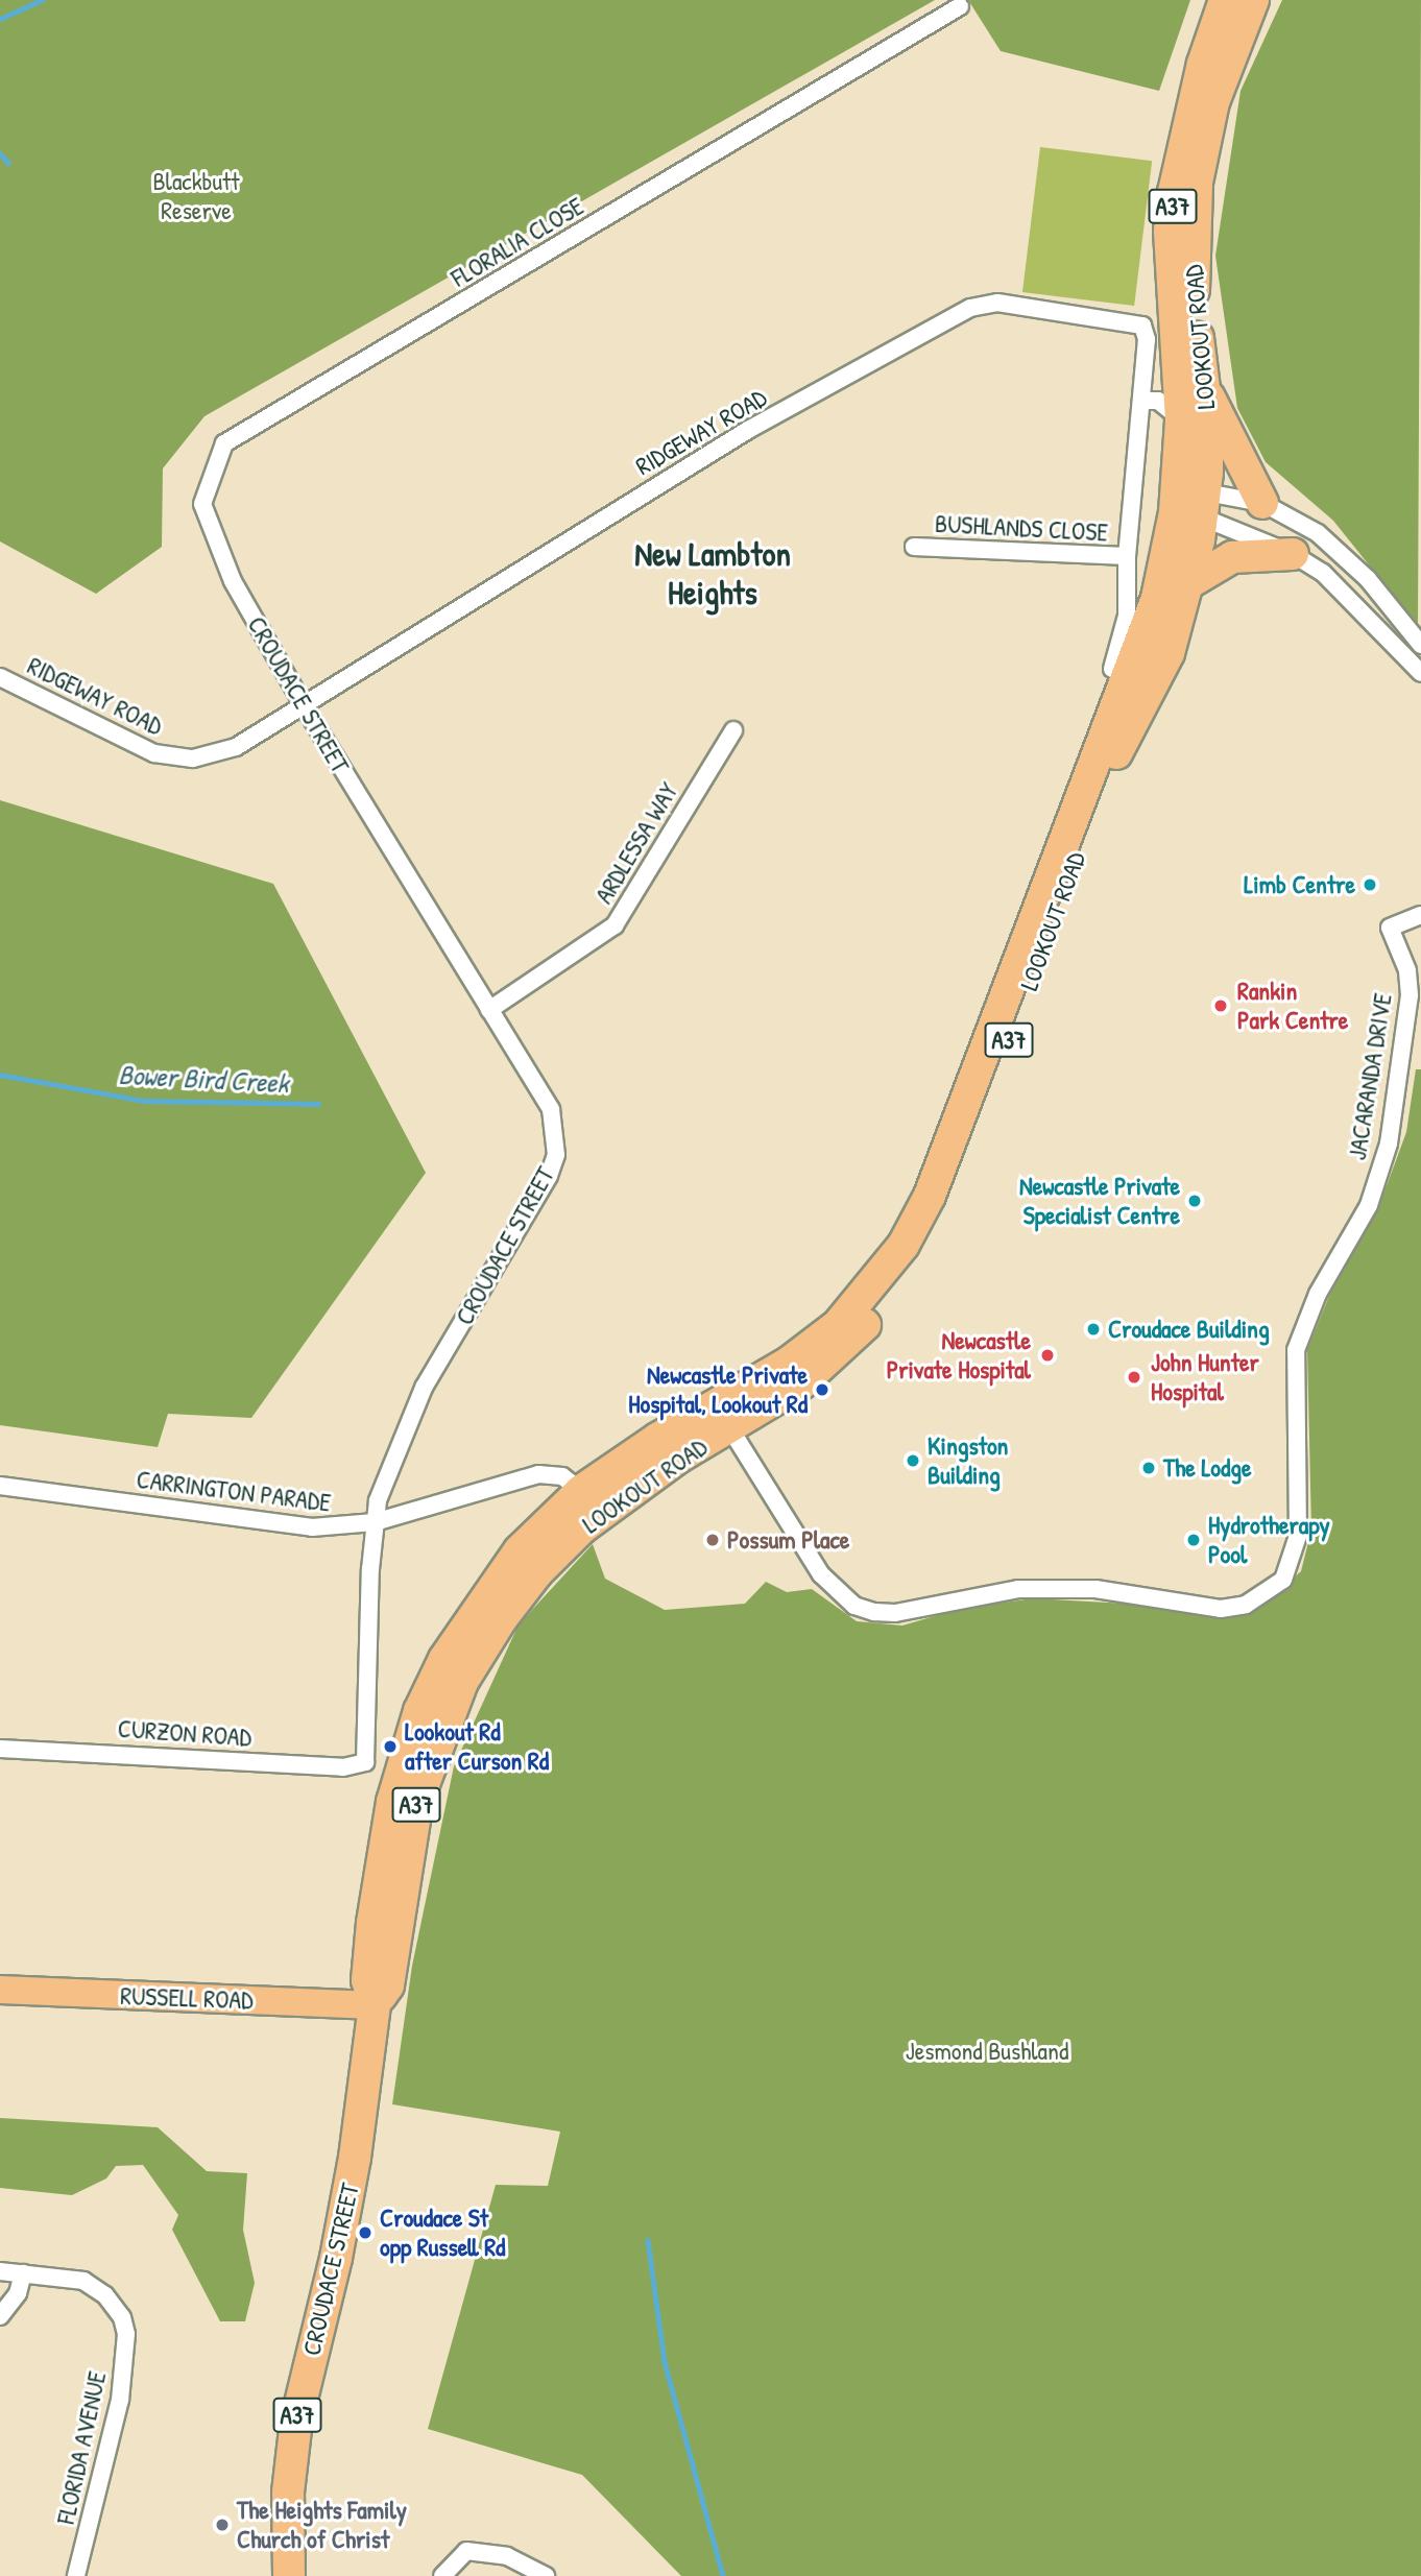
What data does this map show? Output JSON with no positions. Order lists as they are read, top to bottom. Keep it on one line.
{"streets":{"highway":["A37","LOOKOUT ROAD","CROUDACE STREET"],"main road":["RUSSELL ROAD"],"street":["FLORALIA CLOSE","RIDGEWAY ROAD","BUSHLANDS CLOSE","ARDLESSA WAY","JACARANDA DRIVE","CARRINGTON PARADE","CURZON ROAD","FLORIDA AVENUE"]},"crossings":[["FLORALIA CLOSE","CROUDACE STREET"],["LOOKOUT ROAD","RIDGEWAY ROAD"],["LOOKOUT ROAD","CROUDACE STREET"],["LOOKOUT ROAD","JACARANDA DRIVE"],["LOOKOUT ROAD","CARRINGTON PARADE"],["LOOKOUT ROAD","RUSSELL ROAD"],["RIDGEWAY ROAD","BUSHLANDS CLOSE"],["RIDGEWAY ROAD","CROUDACE STREET"],["CROUDACE STREET","ARDLESSA WAY"],["CROUDACE STREET","CARRINGTON PARADE"],["CROUDACE STREET","CURZON ROAD"],["CROUDACE STREET","RUSSELL ROAD"]],"districts":["New Lambton Heights"],"water":["Bower Bird Creek"],"parks":["Blackbutt Reserve","Jesmond Bushland"],"places":["Limb Centre","Rankin Park Centre","Newcastle Private Specialist Centre","Croudace Building","Newcastle Private Hospital","John Hunter Hospital","Newcastle Private Hospital, Lookout Rd","Kingston Building","The Lodge","Possum Place","Hydrotherapy Pool","Lookout Rd after Curson Rd","Croudace St opp Russell Rd","The Heights Family Church of Christ"]}
